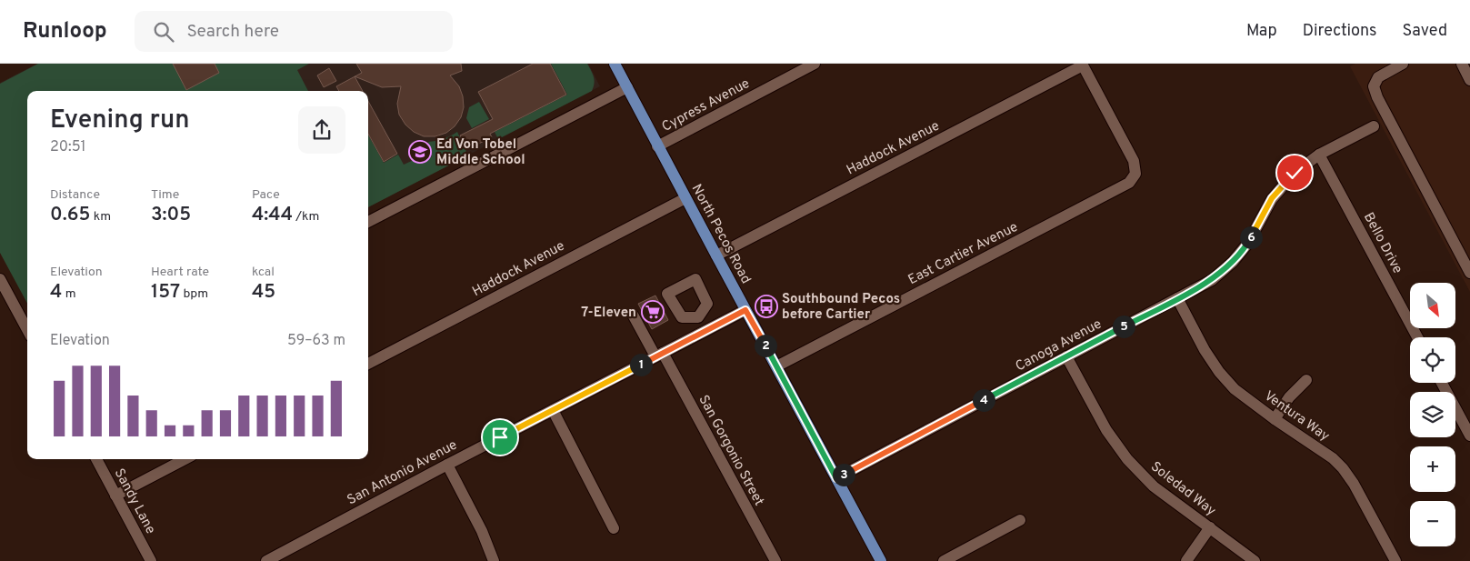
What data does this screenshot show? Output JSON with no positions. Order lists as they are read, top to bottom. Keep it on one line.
{"streets":{"main road":["North Pecos Road"],"street":["Cypress Avenue","Haddock Avenue","Bello Drive","East Cartier Avenue","Canoga Avenue","Ventura Way","San Gorgonio Street","San Antonio Avenue","Soledad Way","Sandy Lane"]},"crossings":[["Cypress Avenue","North Pecos Road"],["Haddock Avenue","North Pecos Road"],["Haddock Avenue","East Cartier Avenue"],["North Pecos Road","East Cartier Avenue"],["North Pecos Road","Canoga Avenue"],["North Pecos Road","San Antonio Avenue"],["Bello Drive","Canoga Avenue"],["Canoga Avenue","Ventura Way"],["Canoga Avenue","Soledad Way"],["San Gorgonio Street","San Antonio Avenue"]],"places":{"school or university":["Ed Von Tobel Middle School"],"bus stop":["Southbound Pecos before Cartier"],"supermarket":["7-Eleven"]},"north":"bottom right","page":{"header":"Runloop","search":"Search here","nav":["Map","Directions","Saved"],"heading":["Evening run","20:51"],"stats":[["Distance","0.65 km"],["Time","3:05"],["Pace","4:44 /km"],["Elevation","4 m"],["Heart rate","157 bpm"],["kcal","45"]],"pins":["6","5","2","1","4","3"],"map_buttons":["+","−"],"chart":["Elevation","59–63 m"]}}
